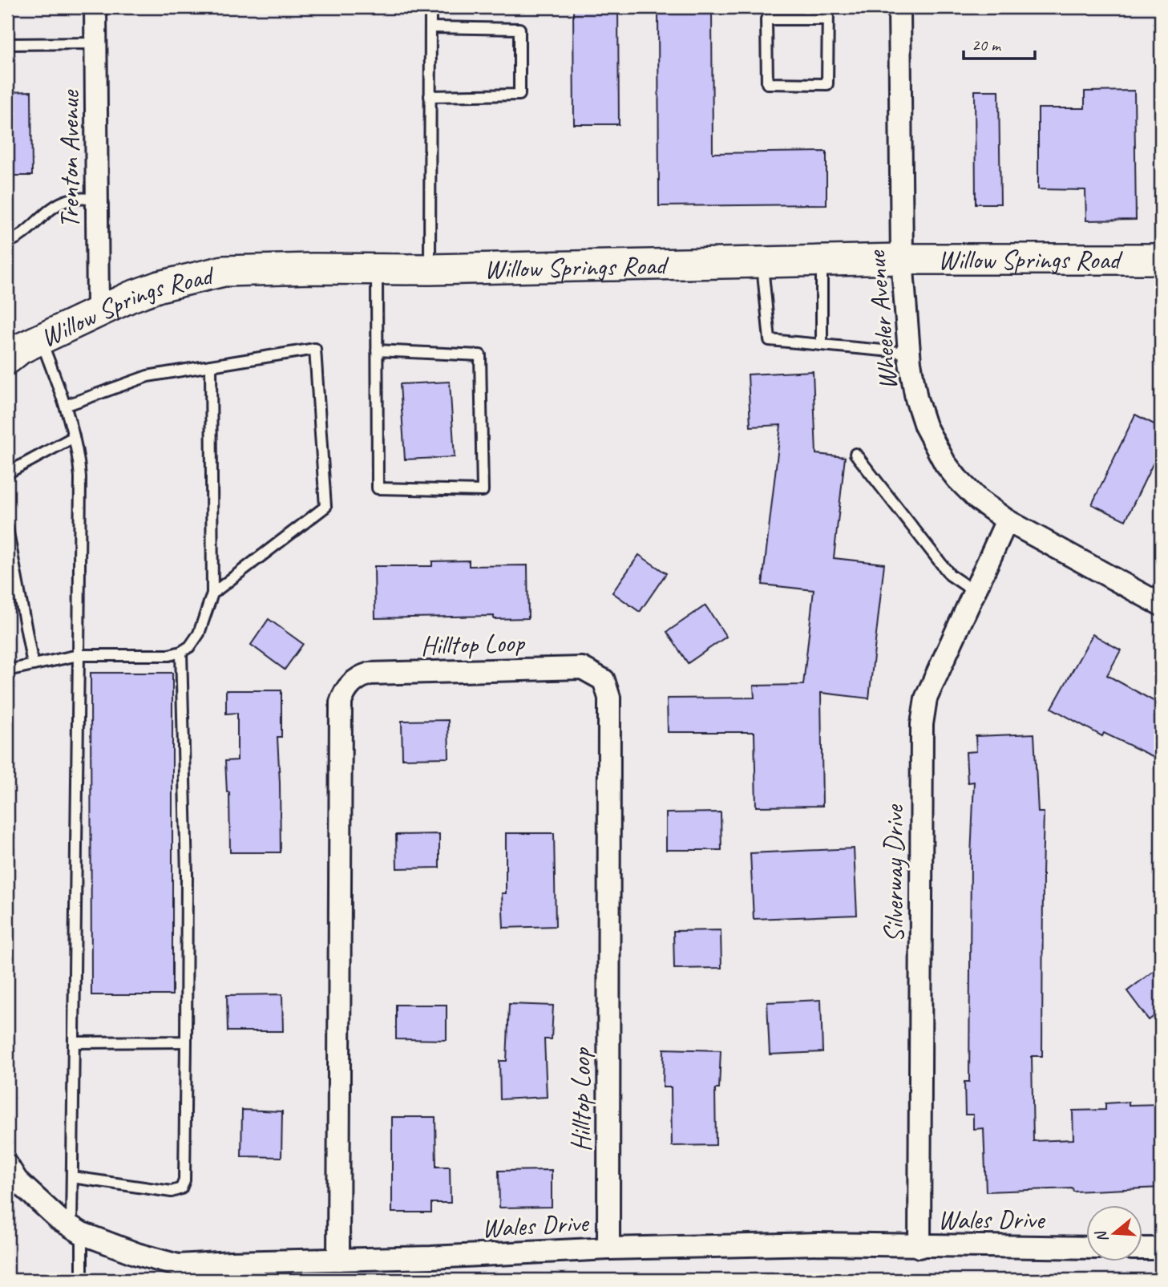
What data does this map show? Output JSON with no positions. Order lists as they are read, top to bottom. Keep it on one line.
{"streets":{"street":["Trenton Avenue","Willow Springs Road","Wheeler Avenue","Hilltop Loop","Silverway Drive","Wales Drive"]},"crossings":[["Trenton Avenue","Willow Springs Road"],["Willow Springs Road","Wheeler Avenue"],["Wheeler Avenue","Silverway Drive"],["Hilltop Loop","Wales Drive"],["Silverway Drive","Wales Drive"]],"scale_bar":"20 m","north":"left"}
